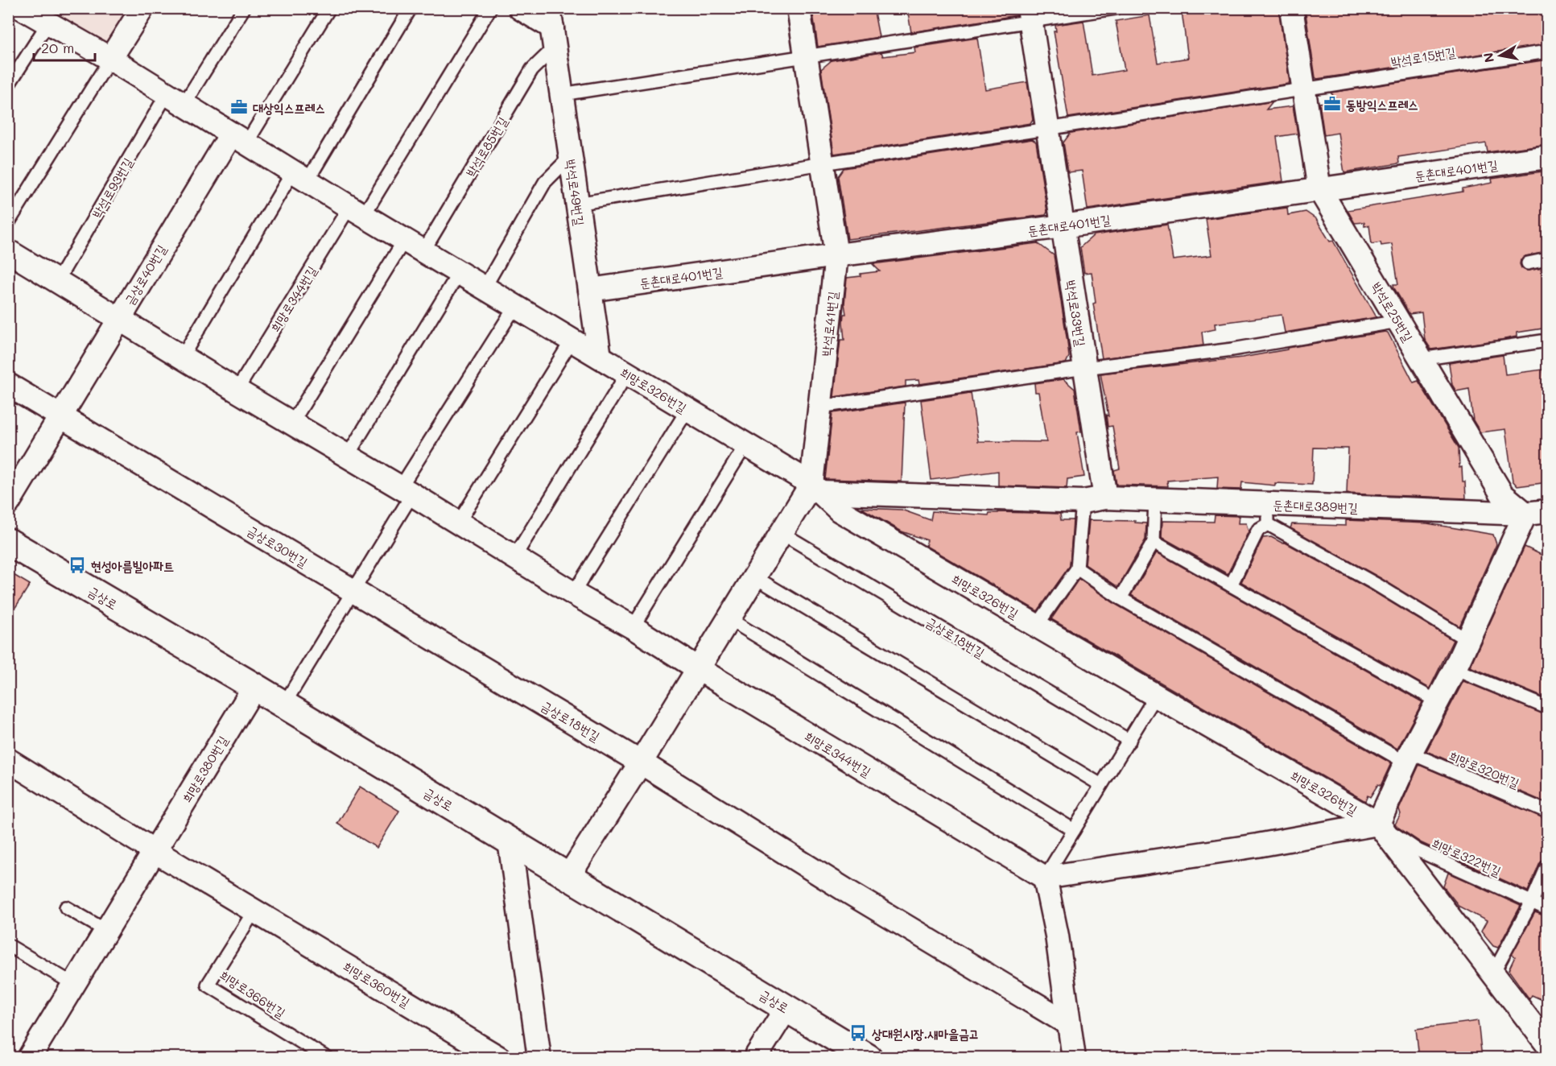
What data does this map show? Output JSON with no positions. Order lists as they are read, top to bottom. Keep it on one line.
{"streets":{"street":["둔촌대로401번길","박석로49번길","금상로40번길","희망로344번길","박석로25번길","박석로33번길","박석로41번길","희망로326번길","둔촌대로389번길","금상로30번길","금상로","금상로18번길","희망로380번길","희망로360번길"],"lane":["박석로15번길","박석로85번길","박석로93번길","희망로320번길","희망로322번길","희망로366번길"]},"crossings":[["박석로15번길","박석로25번길"],["박석로85번길","박석로49번길"],["둔촌대로401번길","박석로49번길"],["둔촌대로401번길","박석로25번길"],["둔촌대로401번길","박석로33번길"],["둔촌대로401번길","박석로41번길"],["박석로49번길","희망로326번길"],["금상로40번길","희망로344번길"],["금상로40번길","금상로30번길"],["희망로344번길","희망로326번길"],["박석로25번길","둔촌대로389번길"],["박석로33번길","둔촌대로389번길"],["박석로41번길","희망로326번길"],["박석로41번길","둔촌대로389번길"],["희망로326번길","둔촌대로389번길"],["희망로326번길","희망로322번길"],["금상로30번길","금상로18번길"],["금상로","희망로380번길"],["희망로360번길","희망로366번길"]],"places":{"office":["동방익스프레스","대상익스프레스"],"bus stop":["현성아름빌아파트","상대원시장.새마을금고"]},"scale_bar":"20 m","north":"left"}
